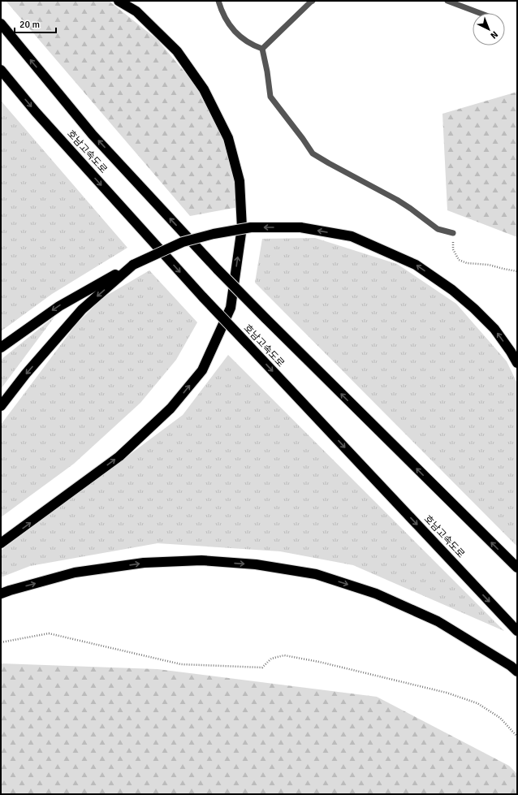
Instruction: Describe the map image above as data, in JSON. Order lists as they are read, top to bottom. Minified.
{"streets":{"highway":["호남고속도로"]},"scale_bar":"20 m","north":"bottom right"}
